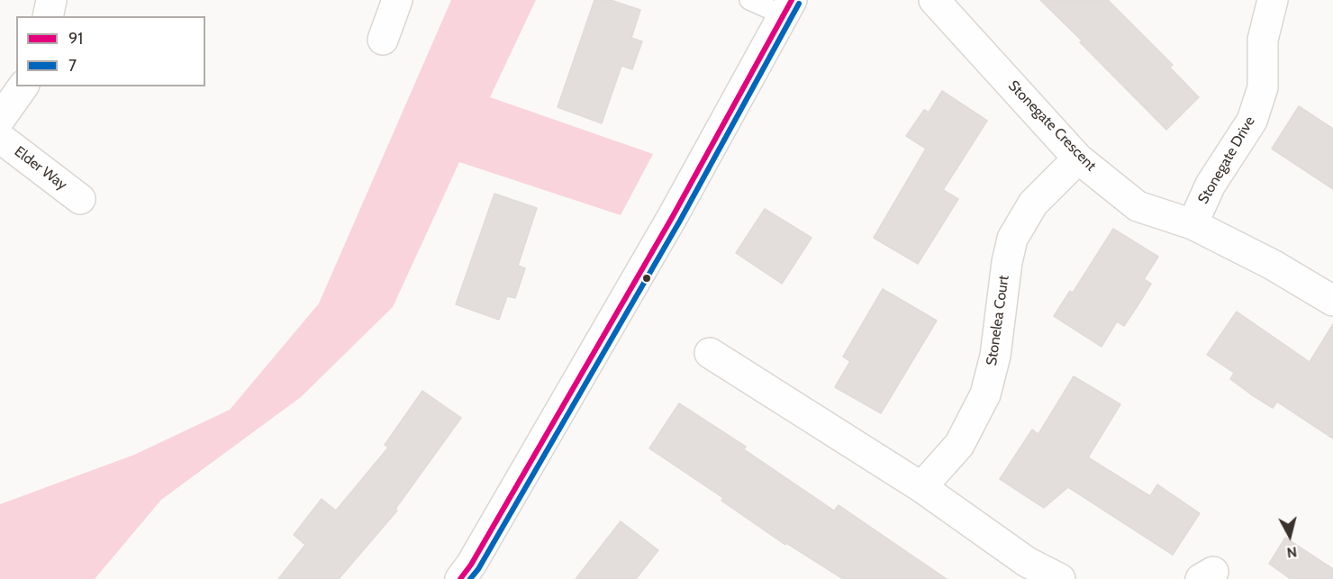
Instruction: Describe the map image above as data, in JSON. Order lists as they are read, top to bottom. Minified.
{"streets":{"street":["Stonegate Crescent","Stonegate Drive","Elder Way","Stonelea Court"]},"crossings":[["Stonegate Crescent","Stonegate Drive"],["Stonegate Crescent","Stonelea Court"]],"lines":["transit line 91","transit line 7"],"legend":["91","7"],"north":"bottom"}
